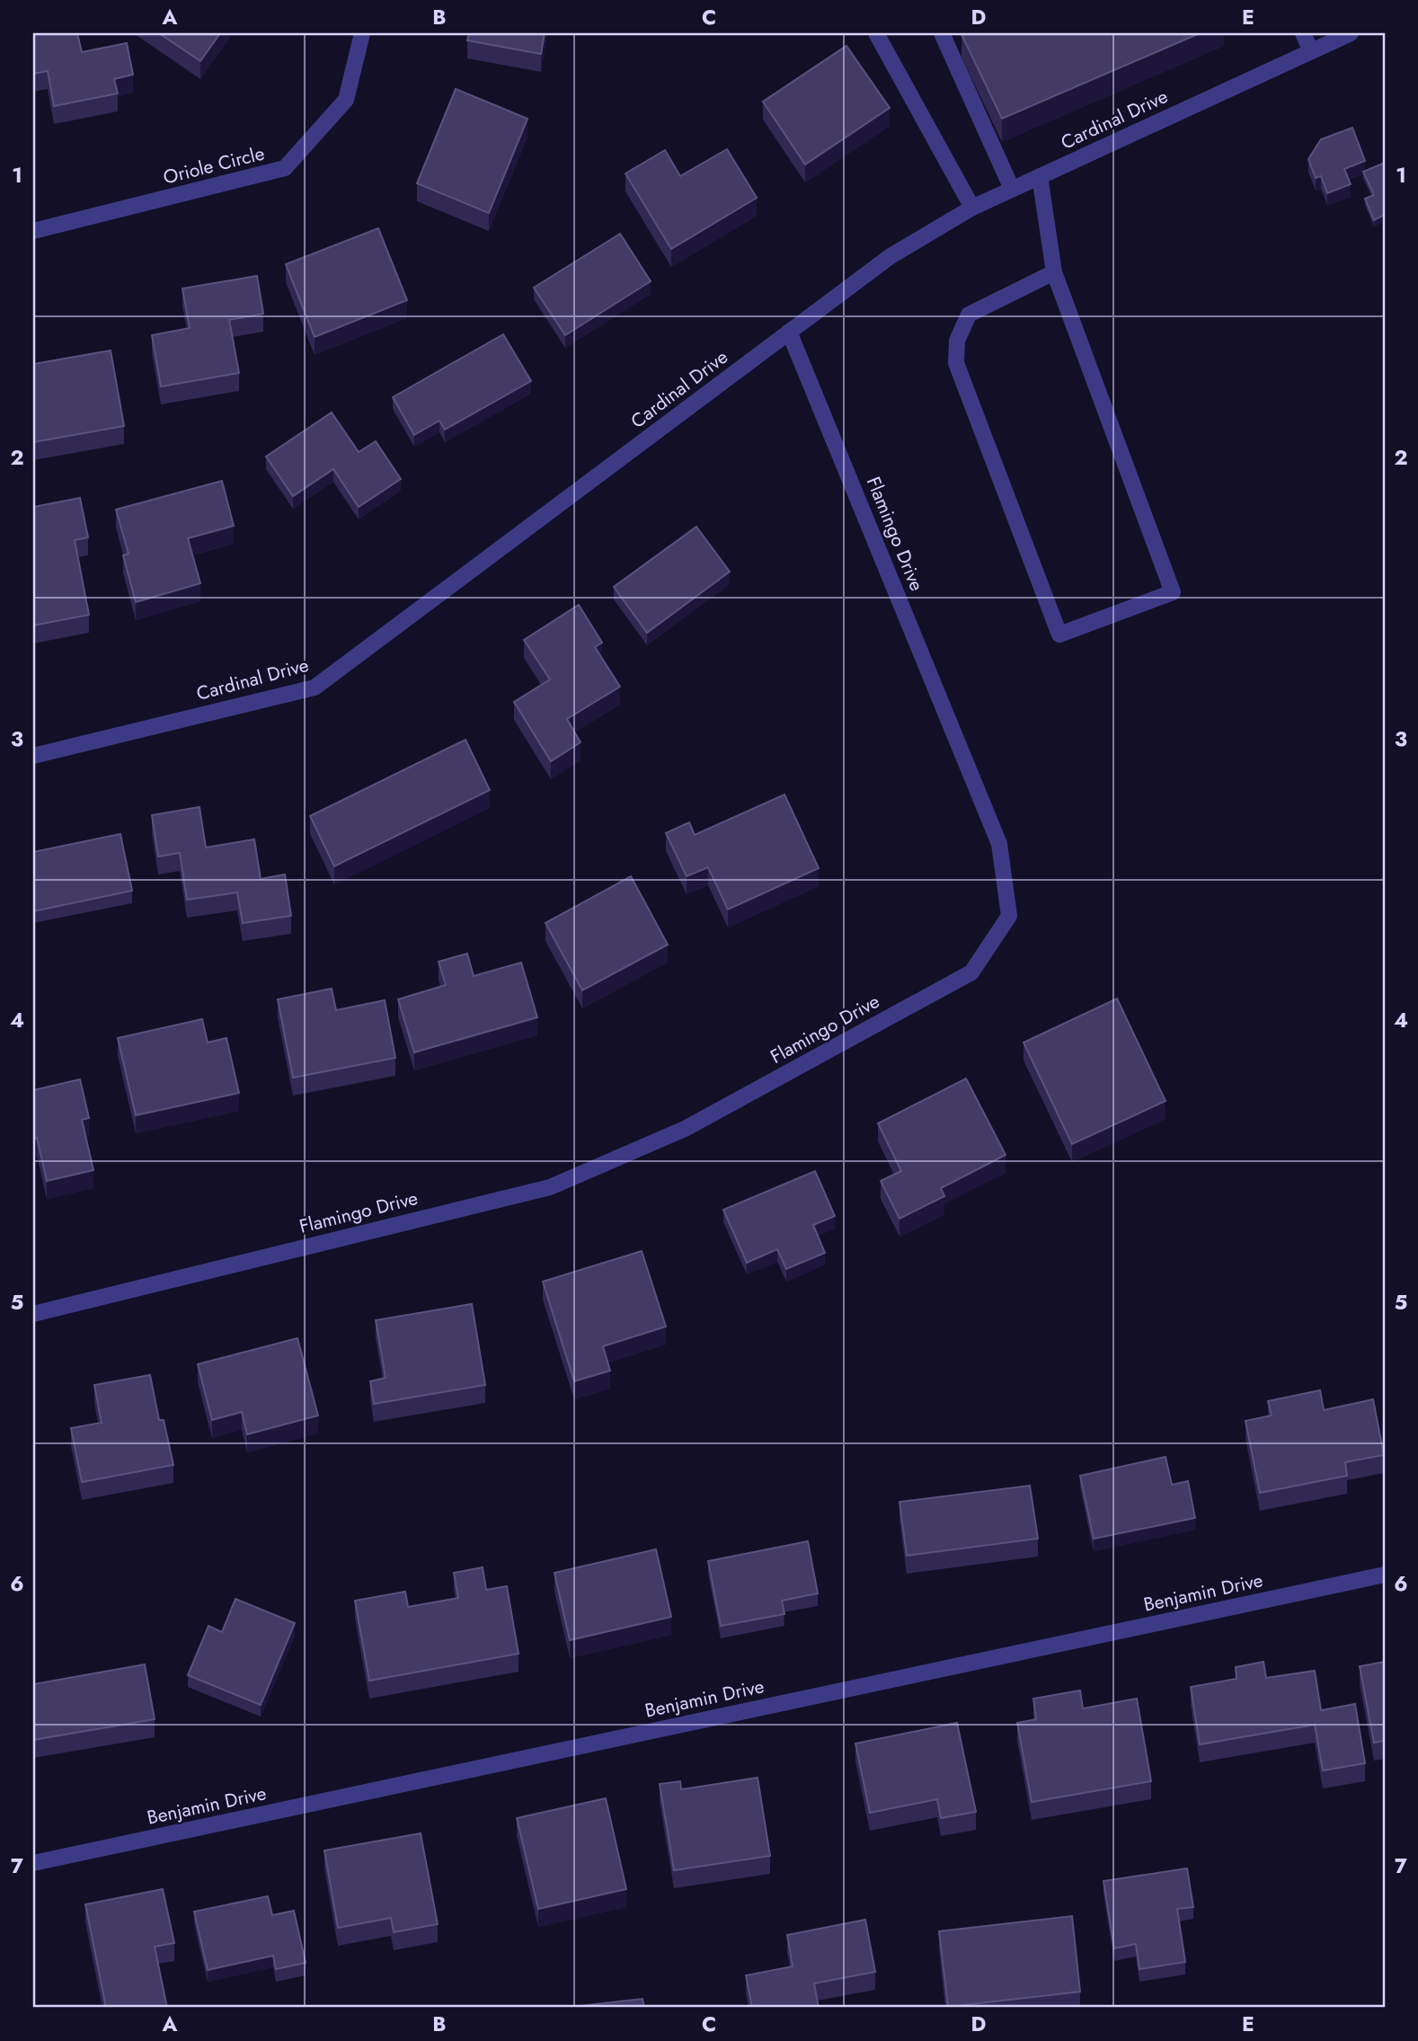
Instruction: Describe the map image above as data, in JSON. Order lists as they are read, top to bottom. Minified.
{"streets":{"street":["Cardinal Drive","Oriole Circle","Flamingo Drive","Benjamin Drive"]},"crossings":[["Cardinal Drive","Flamingo Drive"]],"grid":{"columns":["A","B","C","D","E"],"rows":["1","2","3","4","5","6","7"]}}
